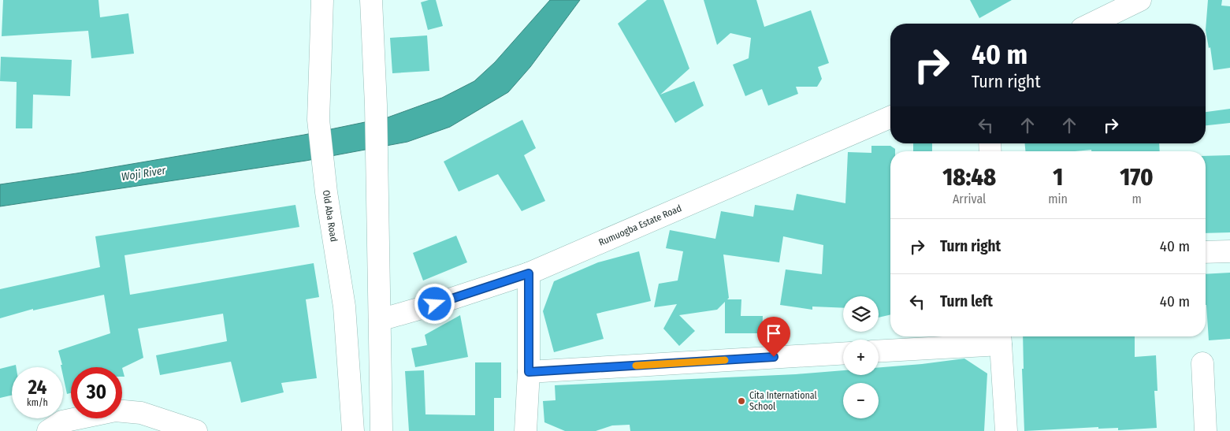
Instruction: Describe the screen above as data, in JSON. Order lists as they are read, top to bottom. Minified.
{"streets":{"street":["Old Aba Road","Rumuogba Estate Road"]},"water":["Woji River"],"places":["Cita International School"],"page":{"turn":["40 m","Turn right"],"eta":["18:48","Arrival","1","min","170","m"],"list":[{"name":"Turn right","value":"40 m"},{"name":"Turn left","value":"40 m"}],"map_buttons":["+","−"],"speed":"24 km/h","limit":"30"}}
